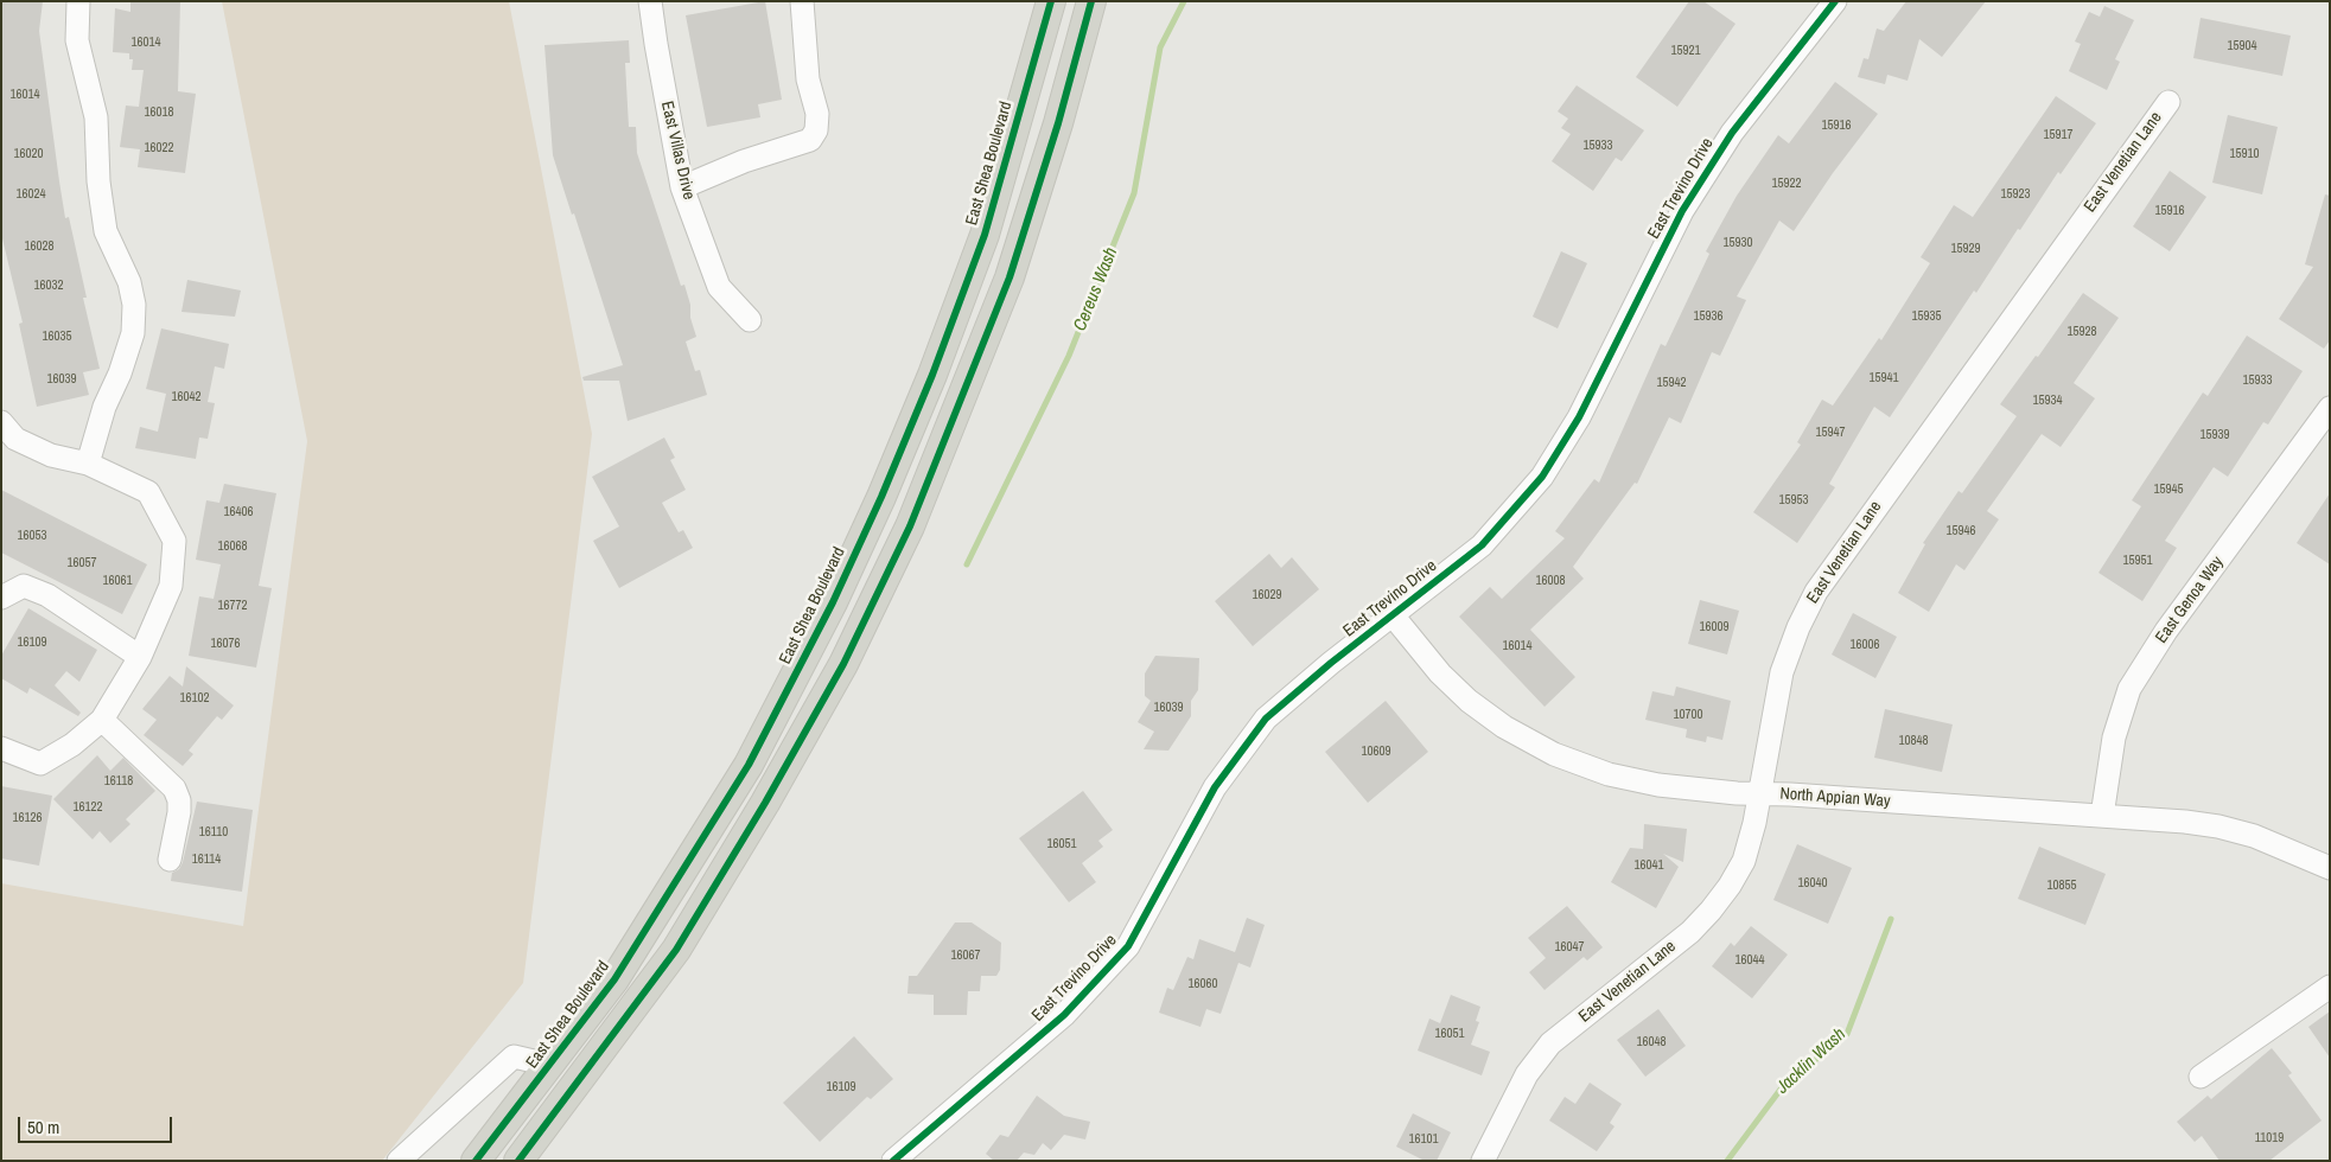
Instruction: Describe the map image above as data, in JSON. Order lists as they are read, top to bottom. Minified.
{"streets":{"main road":["East Shea Boulevard"],"street":["East Villas Drive","East Venetian Lane","East Trevino Drive","East Genoa Way","North Appian Way"]},"crossings":[["East Venetian Lane","North Appian Way"],["East Trevino Drive","North Appian Way"],["East Genoa Way","North Appian Way"]],"water":["Cereus Wash","Jacklin Wash"],"house_numbers":["16014","15904","15921","16014","16018","15916","15917","15933","16022","16020","15910","15922","16024","15923","15916","15930","16028","15929","16032","15936","15935","15928","16035","15941","16039","15933","15942","16042","15934","15947","15939","15945","15953","16406","15946","16053","16068","15951","16057","16061","16008","16029","16772","16009","16109","16076","16006","16014","16102","16039","10700","10848","10609","16118","16122","16126","16110","16051","16114","16041","16040","10855","16047","16067","16044","16060","16051","16048","16109","11019","16101"],"scale_bar":"50 m"}
